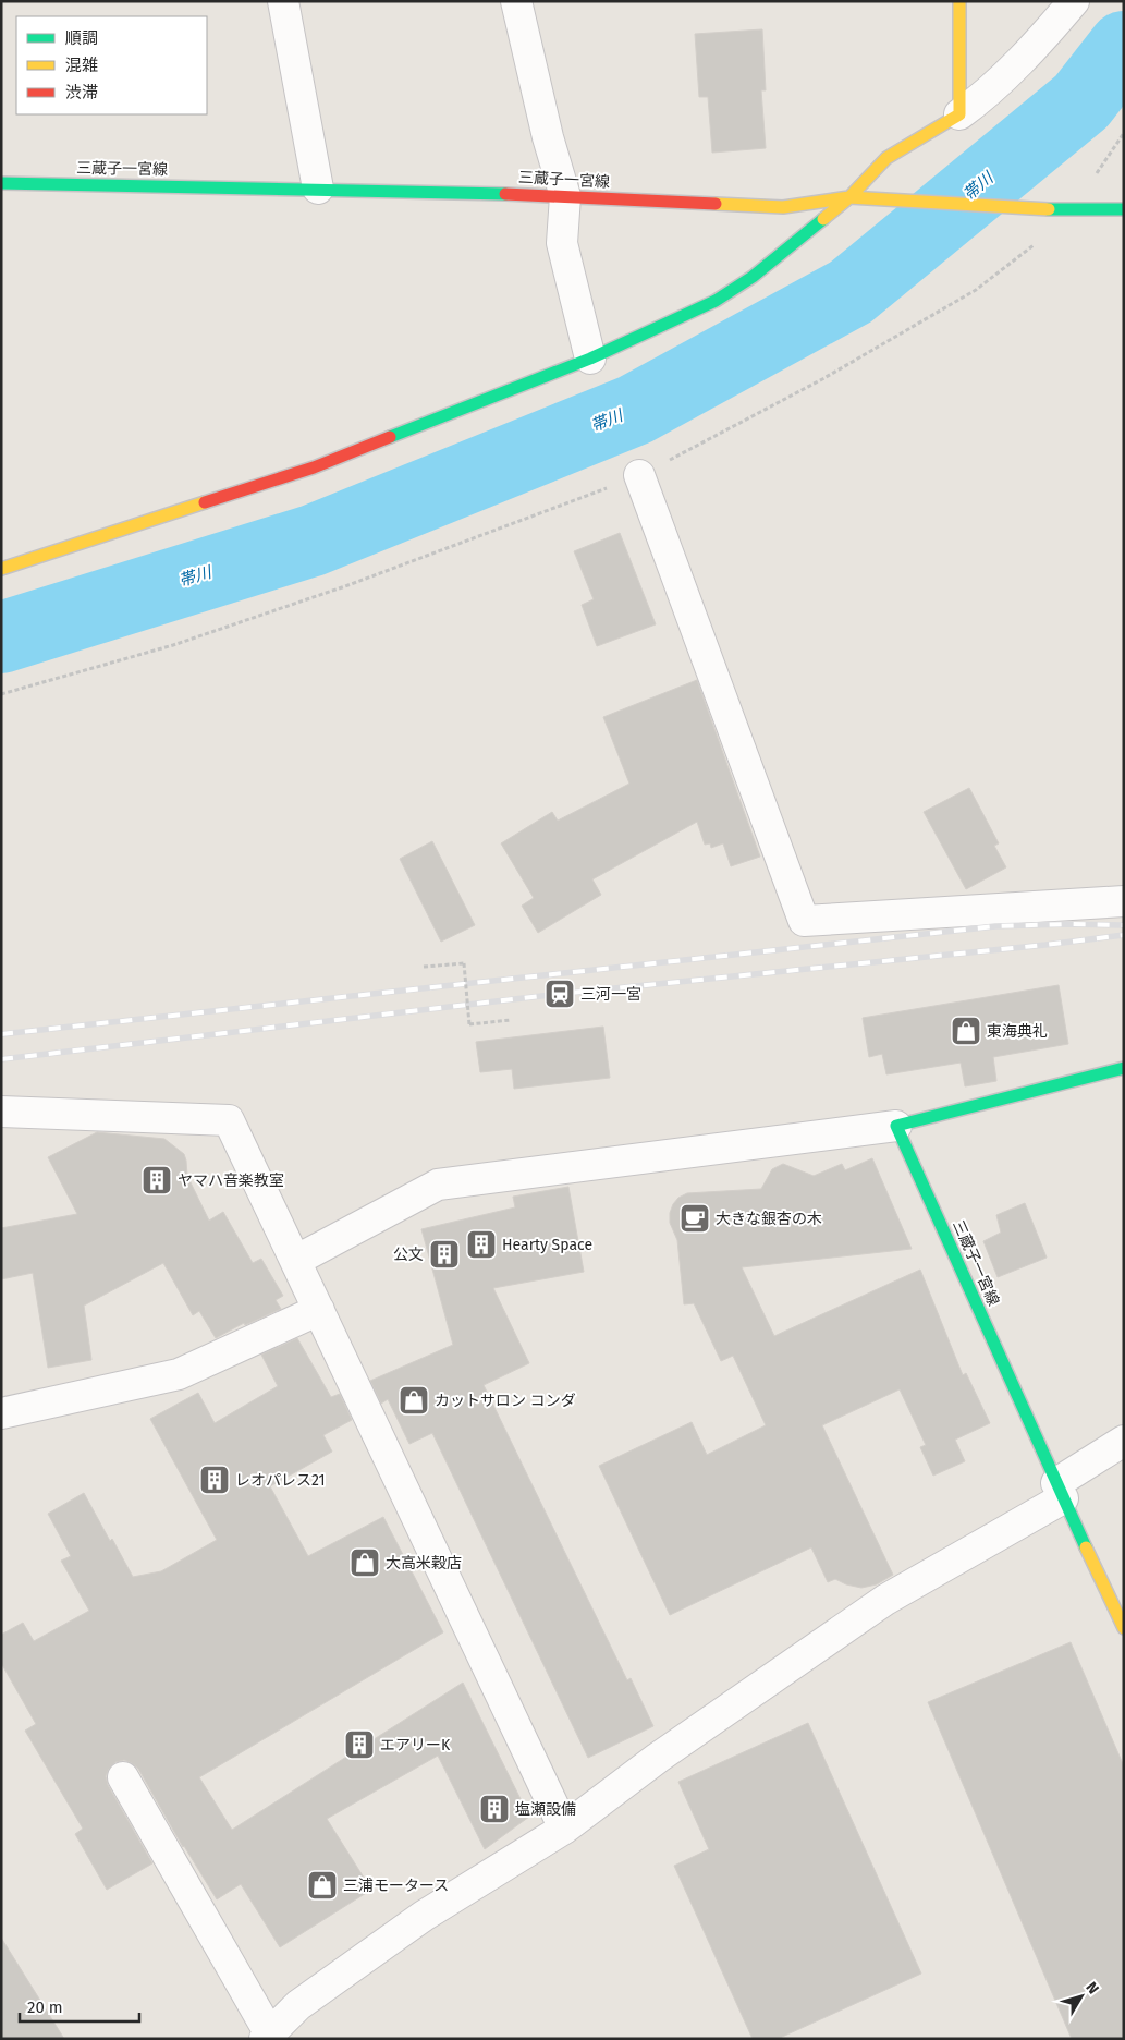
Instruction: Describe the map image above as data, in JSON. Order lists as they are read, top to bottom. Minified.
{"streets":{"main road":["三蔵子一宮線"]},"water":["帯川"],"places":{"station":["三河一宮"],"shop":["東海典礼","カットサロン コンダ","大高米穀店","三浦モータース"],"building":["ヤマハ音楽教室","Hearty Space","公文","レオパレス21","エアリーK","塩瀬設備"],"cafe":["大きな銀杏の木"]},"legend":["順調","混雑","渋滞"],"scale_bar":"20 m","north":"top right"}
